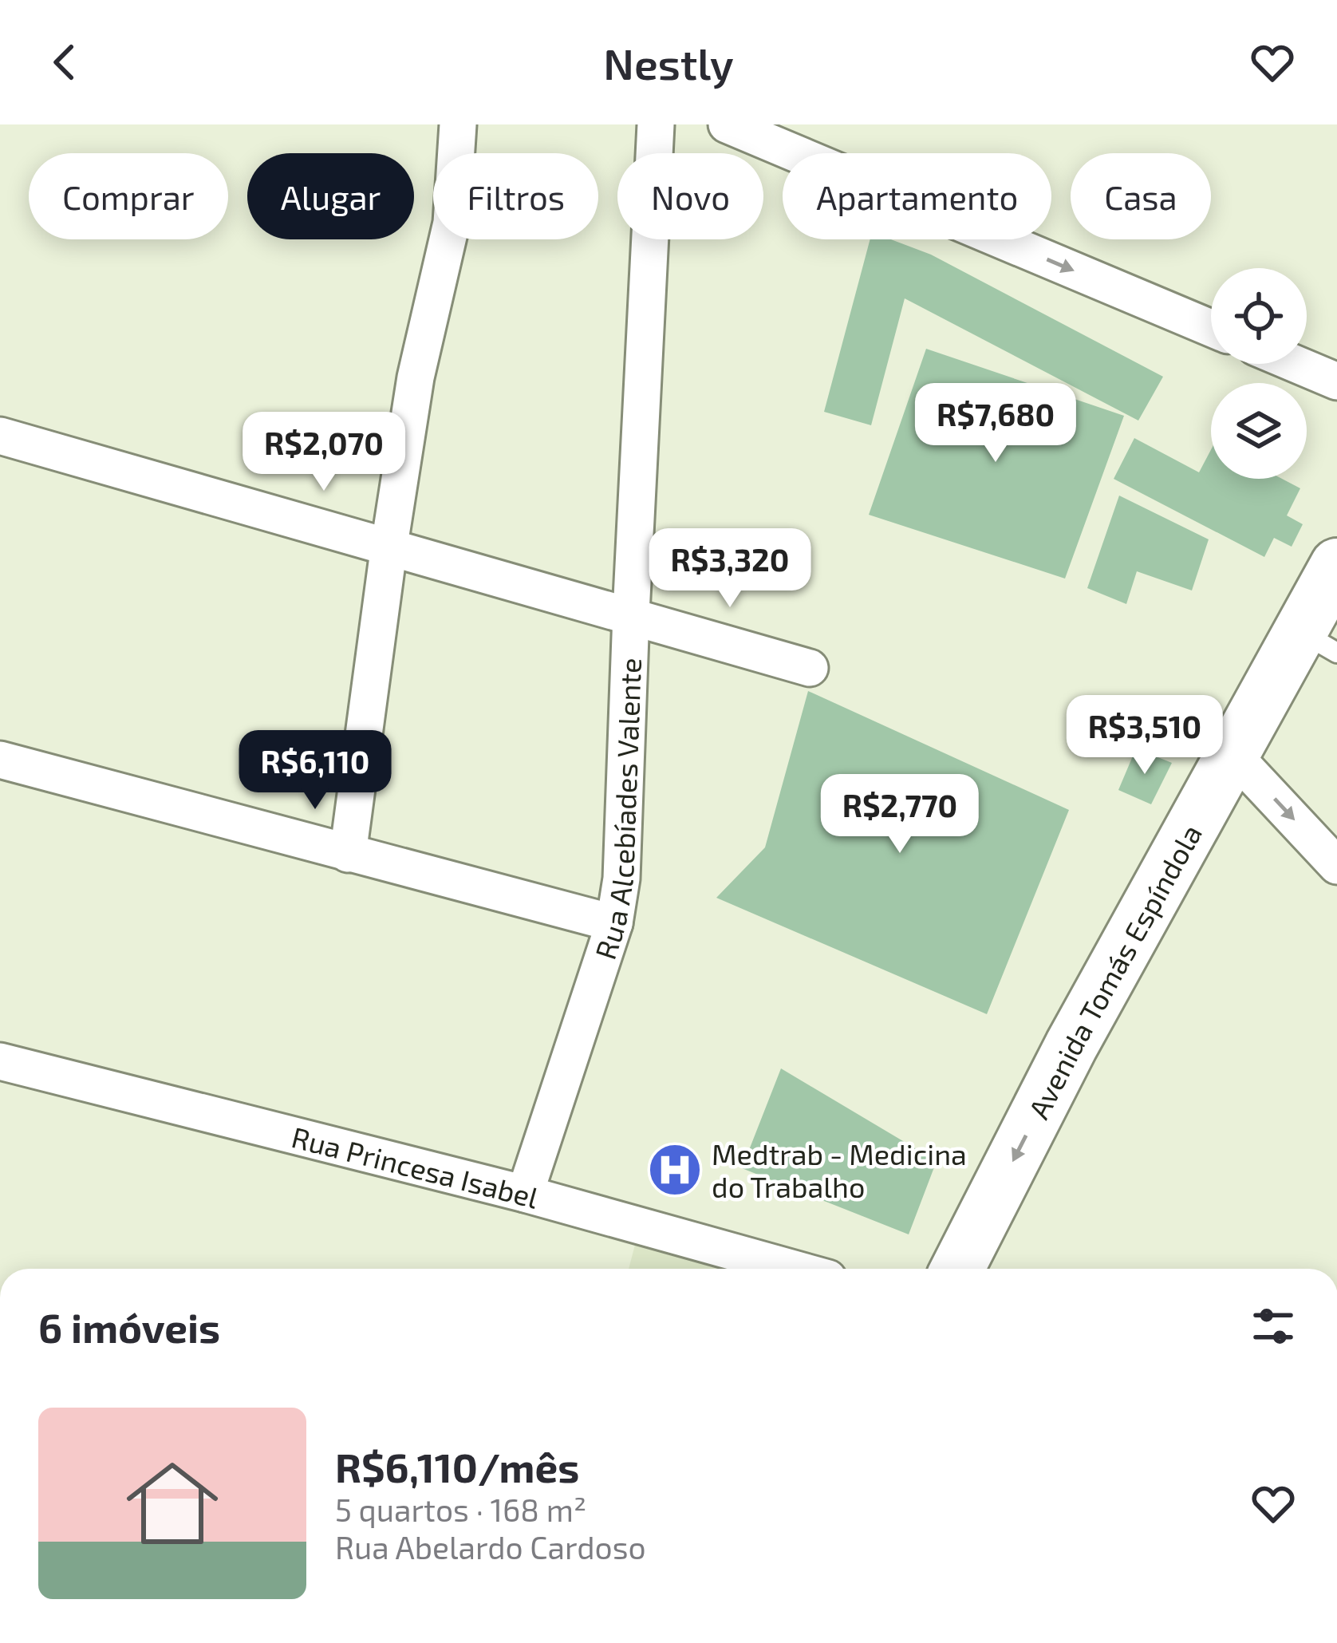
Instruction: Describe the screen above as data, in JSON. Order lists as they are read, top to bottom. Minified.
{"streets":{"highway":["Avenida Tomás Espíndola"],"street":["Rua Alcebíades Valente","Rua Princesa Isabel"]},"crossings":[["Rua Alcebíades Valente","Rua Princesa Isabel"]],"one_way":["Avenida Tomás Espíndola"],"places":{"hospital":["Medtrab - Medicina do Trabalho"]},"page":{"header":"Nestly","chip":["Comprar","Alugar","Filtros","Novo","Apartamento","Casa"],"price":["R$7,680","R$2,070","R$3,320","R$3,510","R$6,110","R$2,770"],"heading":"6 imóveis","list":[{"name":"R$6,110/mês","note":"5 quartos · 168 m² · Rua Abelardo Cardoso"}]}}
